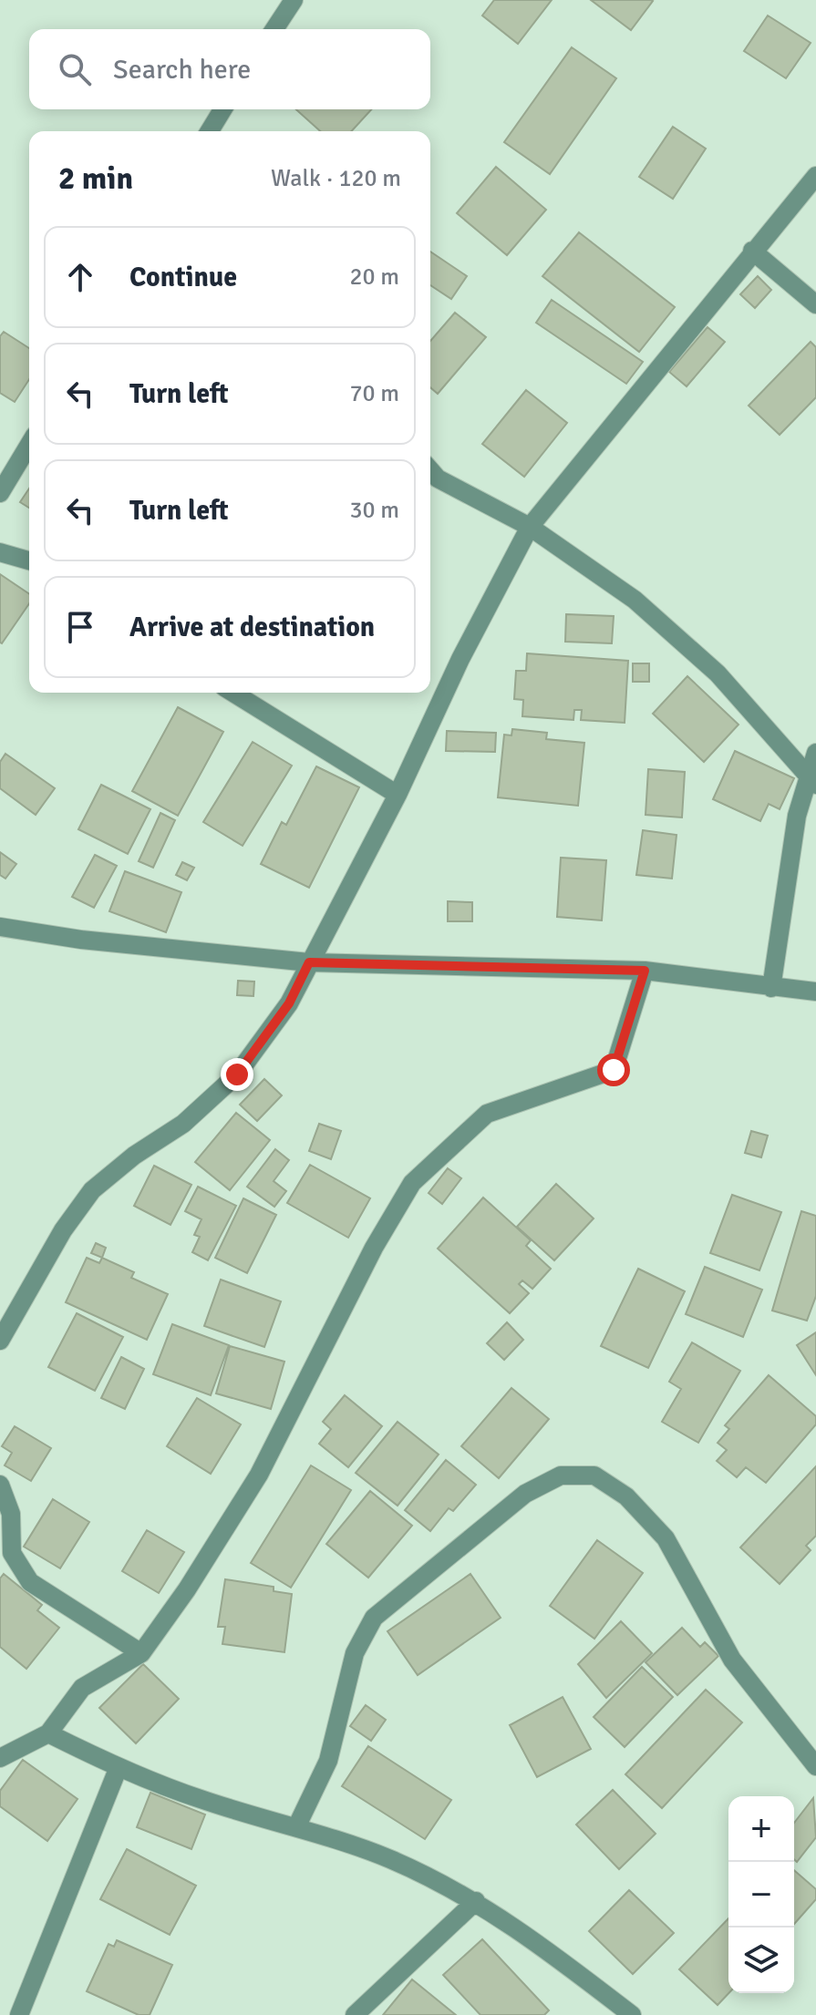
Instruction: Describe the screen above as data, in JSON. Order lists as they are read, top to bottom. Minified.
{"page":{"search":"Search here","heading":["2 min","Walk · 120 m"],"list":[["Continue","20 m"],["Turn left","70 m"],["Turn left","30 m"],"Arrive at destination"],"map_buttons":["+","−"]}}
